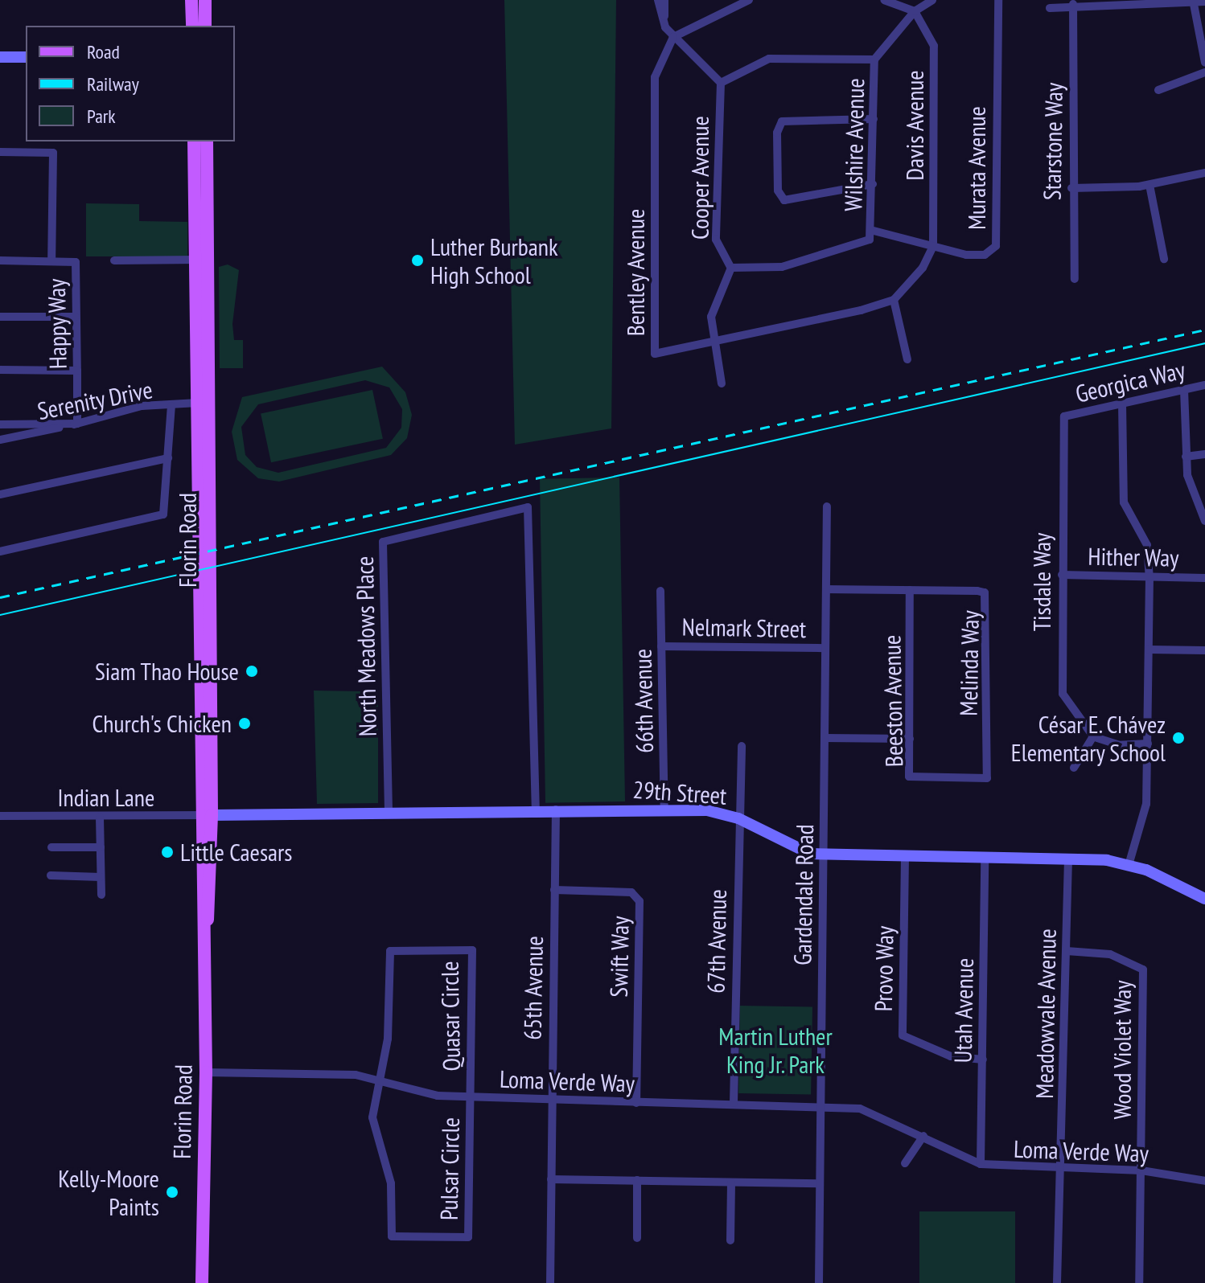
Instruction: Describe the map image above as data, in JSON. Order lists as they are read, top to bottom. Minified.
{"streets":{"main road":["Florin Road"],"street":["Davis Avenue","Starstone Way","Wilshire Avenue","Murata Avenue","Cooper Avenue","Bentley Avenue","Happy Way","Georgica Way","Serenity Drive","Hither Way","Tisdale Way","Nelmark Street","North Meadows Place","Melinda Way","66th Avenue","Beeston Avenue","29th Street","Indian Lane","Gardendale Road","67th Avenue","Swift Way","Provo Way","65th Avenue","Utah Avenue","Meadowvale Avenue","Quasar Circle","Wood Violet Way","Loma Verde Way","Pulsar Circle"]},"crossings":[["Davis Avenue","Murata Avenue"],["Wilshire Avenue","Murata Avenue"],["Happy Way","Serenity Drive"],["Georgica Way","Tisdale Way"],["Serenity Drive","Florin Road"],["Florin Road","29th Street"],["Florin Road","Indian Lane"],["Florin Road","Loma Verde Way"],["Hither Way","Tisdale Way"],["Nelmark Street","66th Avenue"],["Nelmark Street","Gardendale Road"],["North Meadows Place","29th Street"],["Melinda Way","Beeston Avenue"],["Melinda Way","Gardendale Road"],["66th Avenue","29th Street"],["29th Street","Indian Lane"],["29th Street","Gardendale Road"],["29th Street","67th Avenue"],["29th Street","Provo Way"],["29th Street","65th Avenue"],["29th Street","Utah Avenue"],["29th Street","Meadowvale Avenue"],["Gardendale Road","Loma Verde Way"],["67th Avenue","Loma Verde Way"],["Swift Way","65th Avenue"],["Swift Way","Loma Verde Way"],["Provo Way","Utah Avenue"],["65th Avenue","Loma Verde Way"],["Utah Avenue","Loma Verde Way"],["Meadowvale Avenue","Wood Violet Way"],["Meadowvale Avenue","Loma Verde Way"],["Quasar Circle","Loma Verde Way"],["Quasar Circle","Pulsar Circle"],["Wood Violet Way","Loma Verde Way"],["Loma Verde Way","Pulsar Circle"]],"parks":["Martin Luther King Jr. Park"],"places":["Luther Burbank High School","Siam Thao House","Church's Chicken","César E. Chávez Elementary School","Little Caesars","Kelly-Moore Paints"],"legend":["Road","Railway","Park"]}
